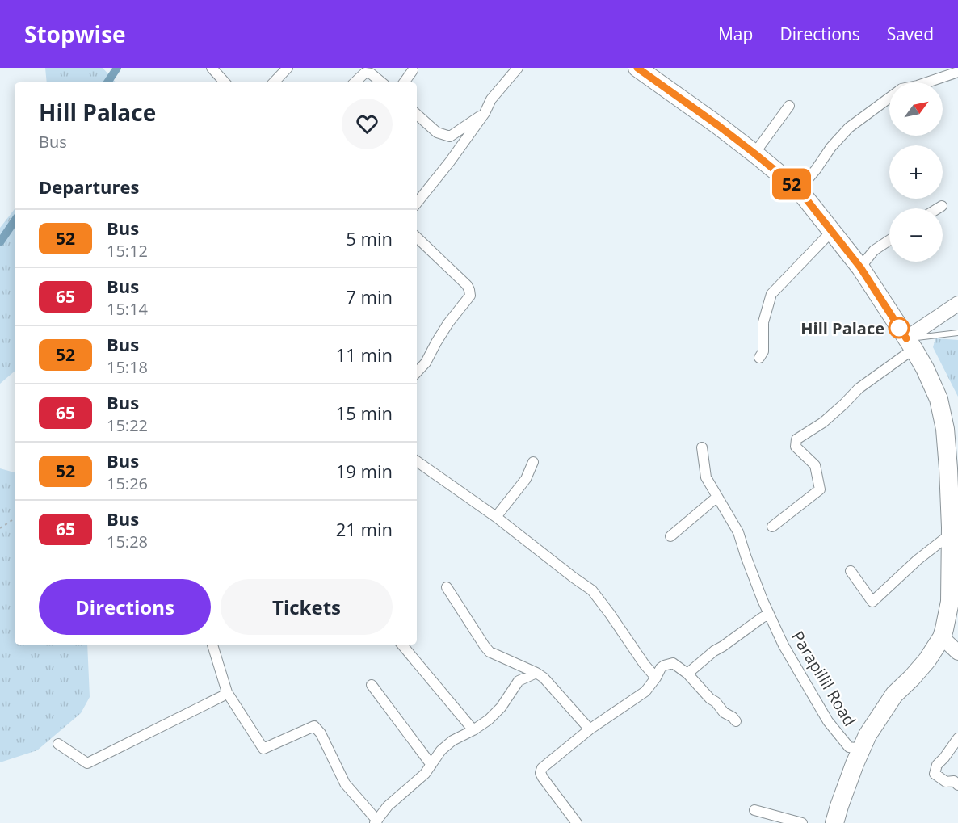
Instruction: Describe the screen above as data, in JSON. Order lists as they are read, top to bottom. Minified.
{"streets":{"street":["Parapillil Road"]},"places":["Hill Palace"],"lines":["bus line 52"],"north":"top right","page":{"header":"Stopwise","nav":["Map","Directions","Saved"],"on_map":"52","map_buttons":["+","−"],"heading":[["Hill Palace","Bus"],"Departures"],"list":[{"mark":"52","name":"Bus","note":"15:12","value":"5 min"},{"mark":"65","name":"Bus","note":"15:14","value":"7 min"},{"mark":"52","name":"Bus","note":"15:18","value":"11 min"},{"mark":"65","name":"Bus","note":"15:22","value":"15 min"},{"mark":"52","name":"Bus","note":"15:26","value":"19 min"},{"mark":"65","name":"Bus","note":"15:28","value":"21 min"}],"buttons":["Directions","Tickets"]}}
